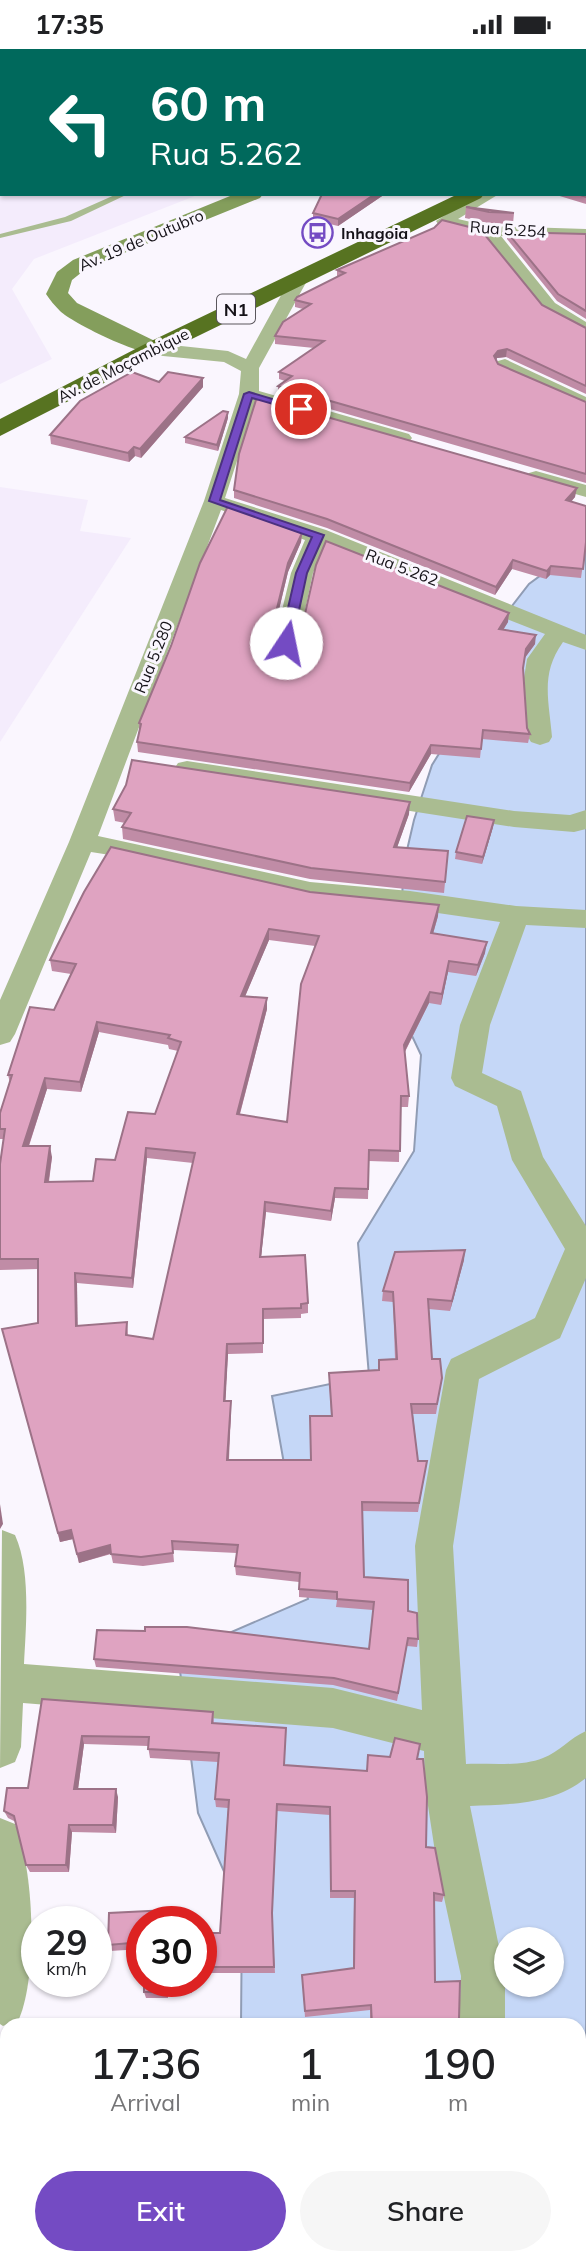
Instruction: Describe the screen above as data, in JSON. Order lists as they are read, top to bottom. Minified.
{"streets":{"highway":["N1","Av. de Moçambique"],"street":["Rua 5.254","Av. 19 de Outubro","Rua 5.262","Rua 5.280"]},"crossings":[["Av. 19 de Outubro","Av. de Moçambique"],["Av. de Moçambique","Rua 5.280"],["Rua 5.262","Rua 5.280"]],"places":{"bus stop":["Inhagoia"]},"page":{"status":"17:35","turn":["60 m","Rua 5.262"],"speed":"29 km/h","limit":"30","eta":["17:36","Arrival","1","min","190","m"],"buttons":["Exit","Share"]}}
